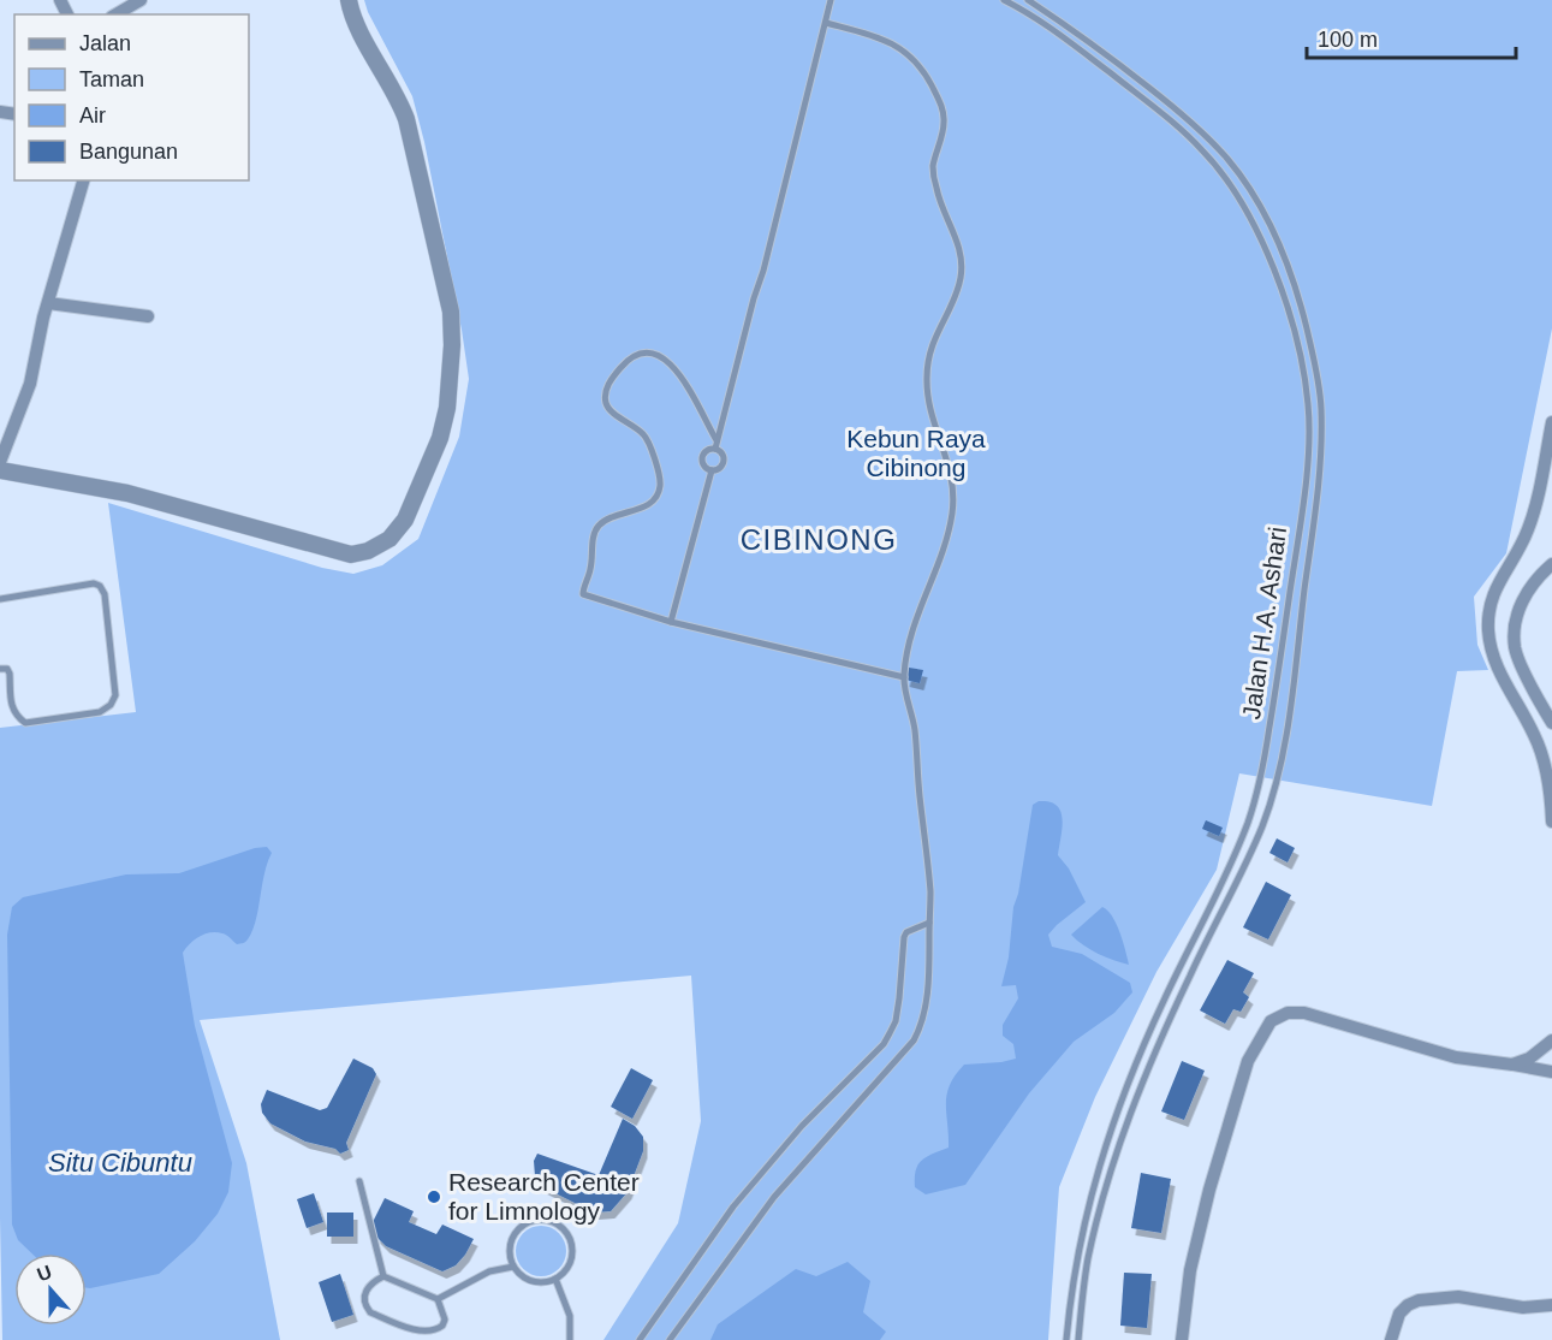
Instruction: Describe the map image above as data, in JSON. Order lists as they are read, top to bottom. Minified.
{"streets":{"lane":["Jalan H.A. Ashari"]},"districts":["CIBINONG"],"water":["Situ Cibuntu"],"parks":["Kebun Raya Cibinong"],"places":["Research Center for Limnology"],"legend":["Jalan","Taman","Air","Bangunan"],"scale_bar":"100 m","north":"top"}
